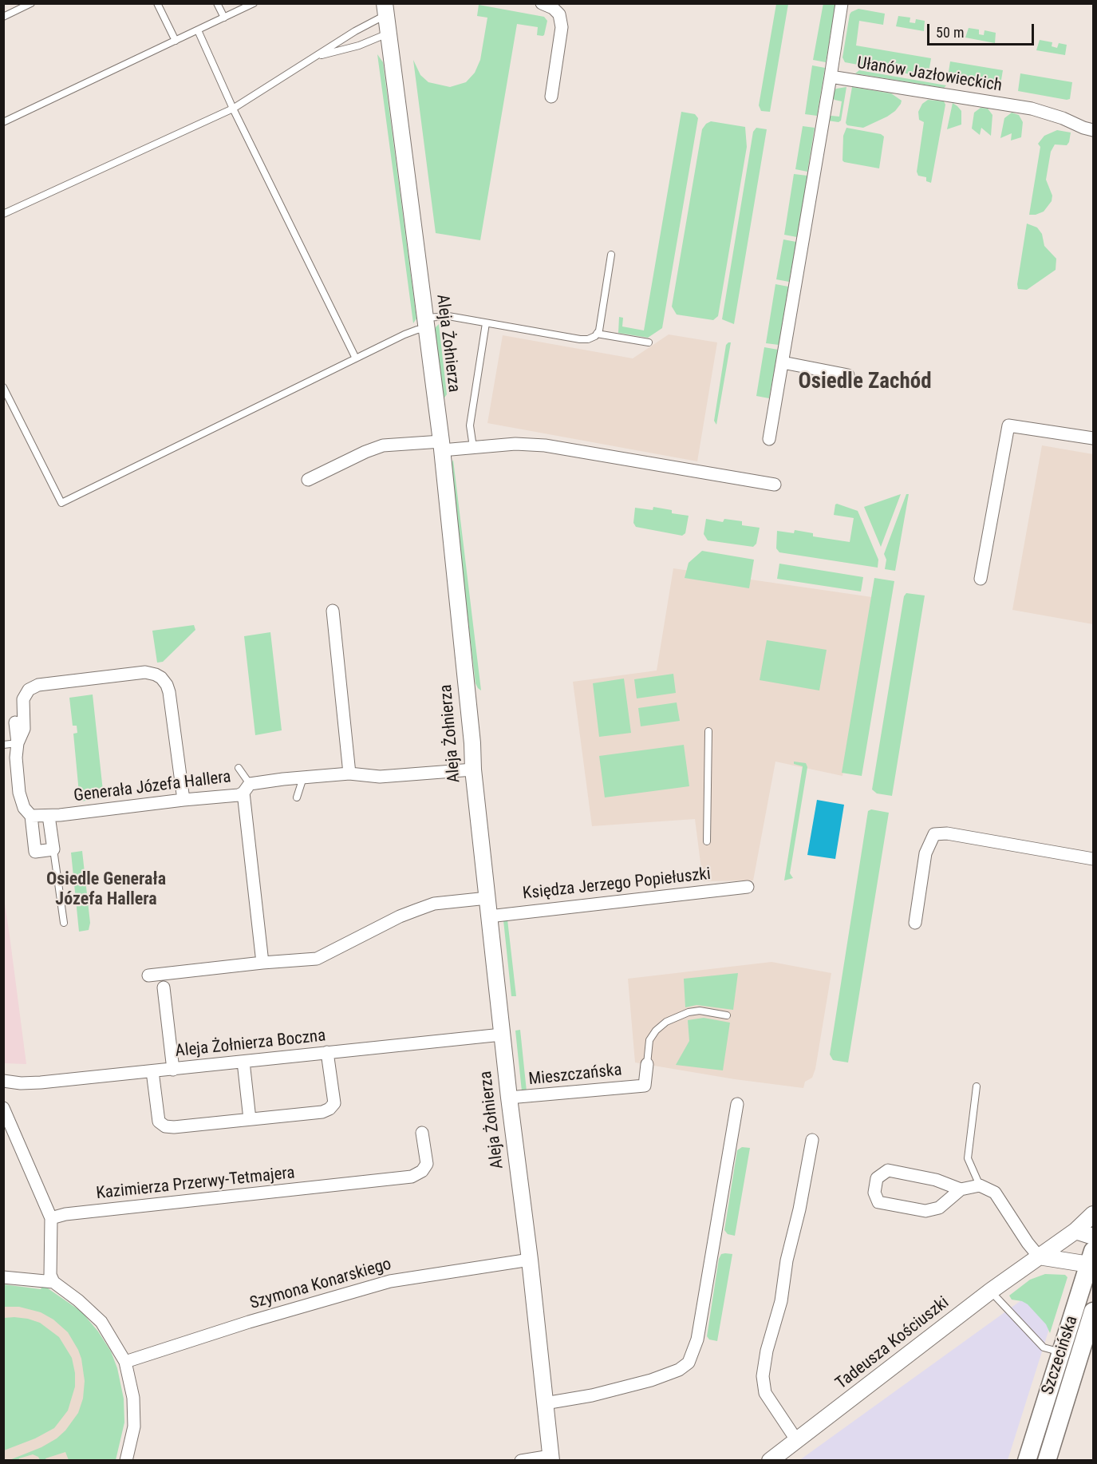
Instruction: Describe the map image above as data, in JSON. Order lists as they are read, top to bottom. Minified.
{"streets":{"main road":["Szczecińska"],"street":["Ułanów Jazłowieckich","Aleja Żołnierza","Generała Józefa Hallera","Księdza Jerzego Popiełuszki","Aleja Żołnierza Boczna","Mieszczańska","Kazimierza Przerwy-Tetmajera","Szymona Konarskiego","Tadeusza Kościuszki"]},"crossings":[["Aleja Żołnierza","Generała Józefa Hallera"],["Aleja Żołnierza","Księdza Jerzego Popiełuszki"],["Aleja Żołnierza","Aleja Żołnierza Boczna"],["Aleja Żołnierza","Mieszczańska"],["Aleja Żołnierza","Szymona Konarskiego"]],"districts":["Osiedle Zachód","Osiedle Generała Józefa Hallera"],"scale_bar":"50 m"}
